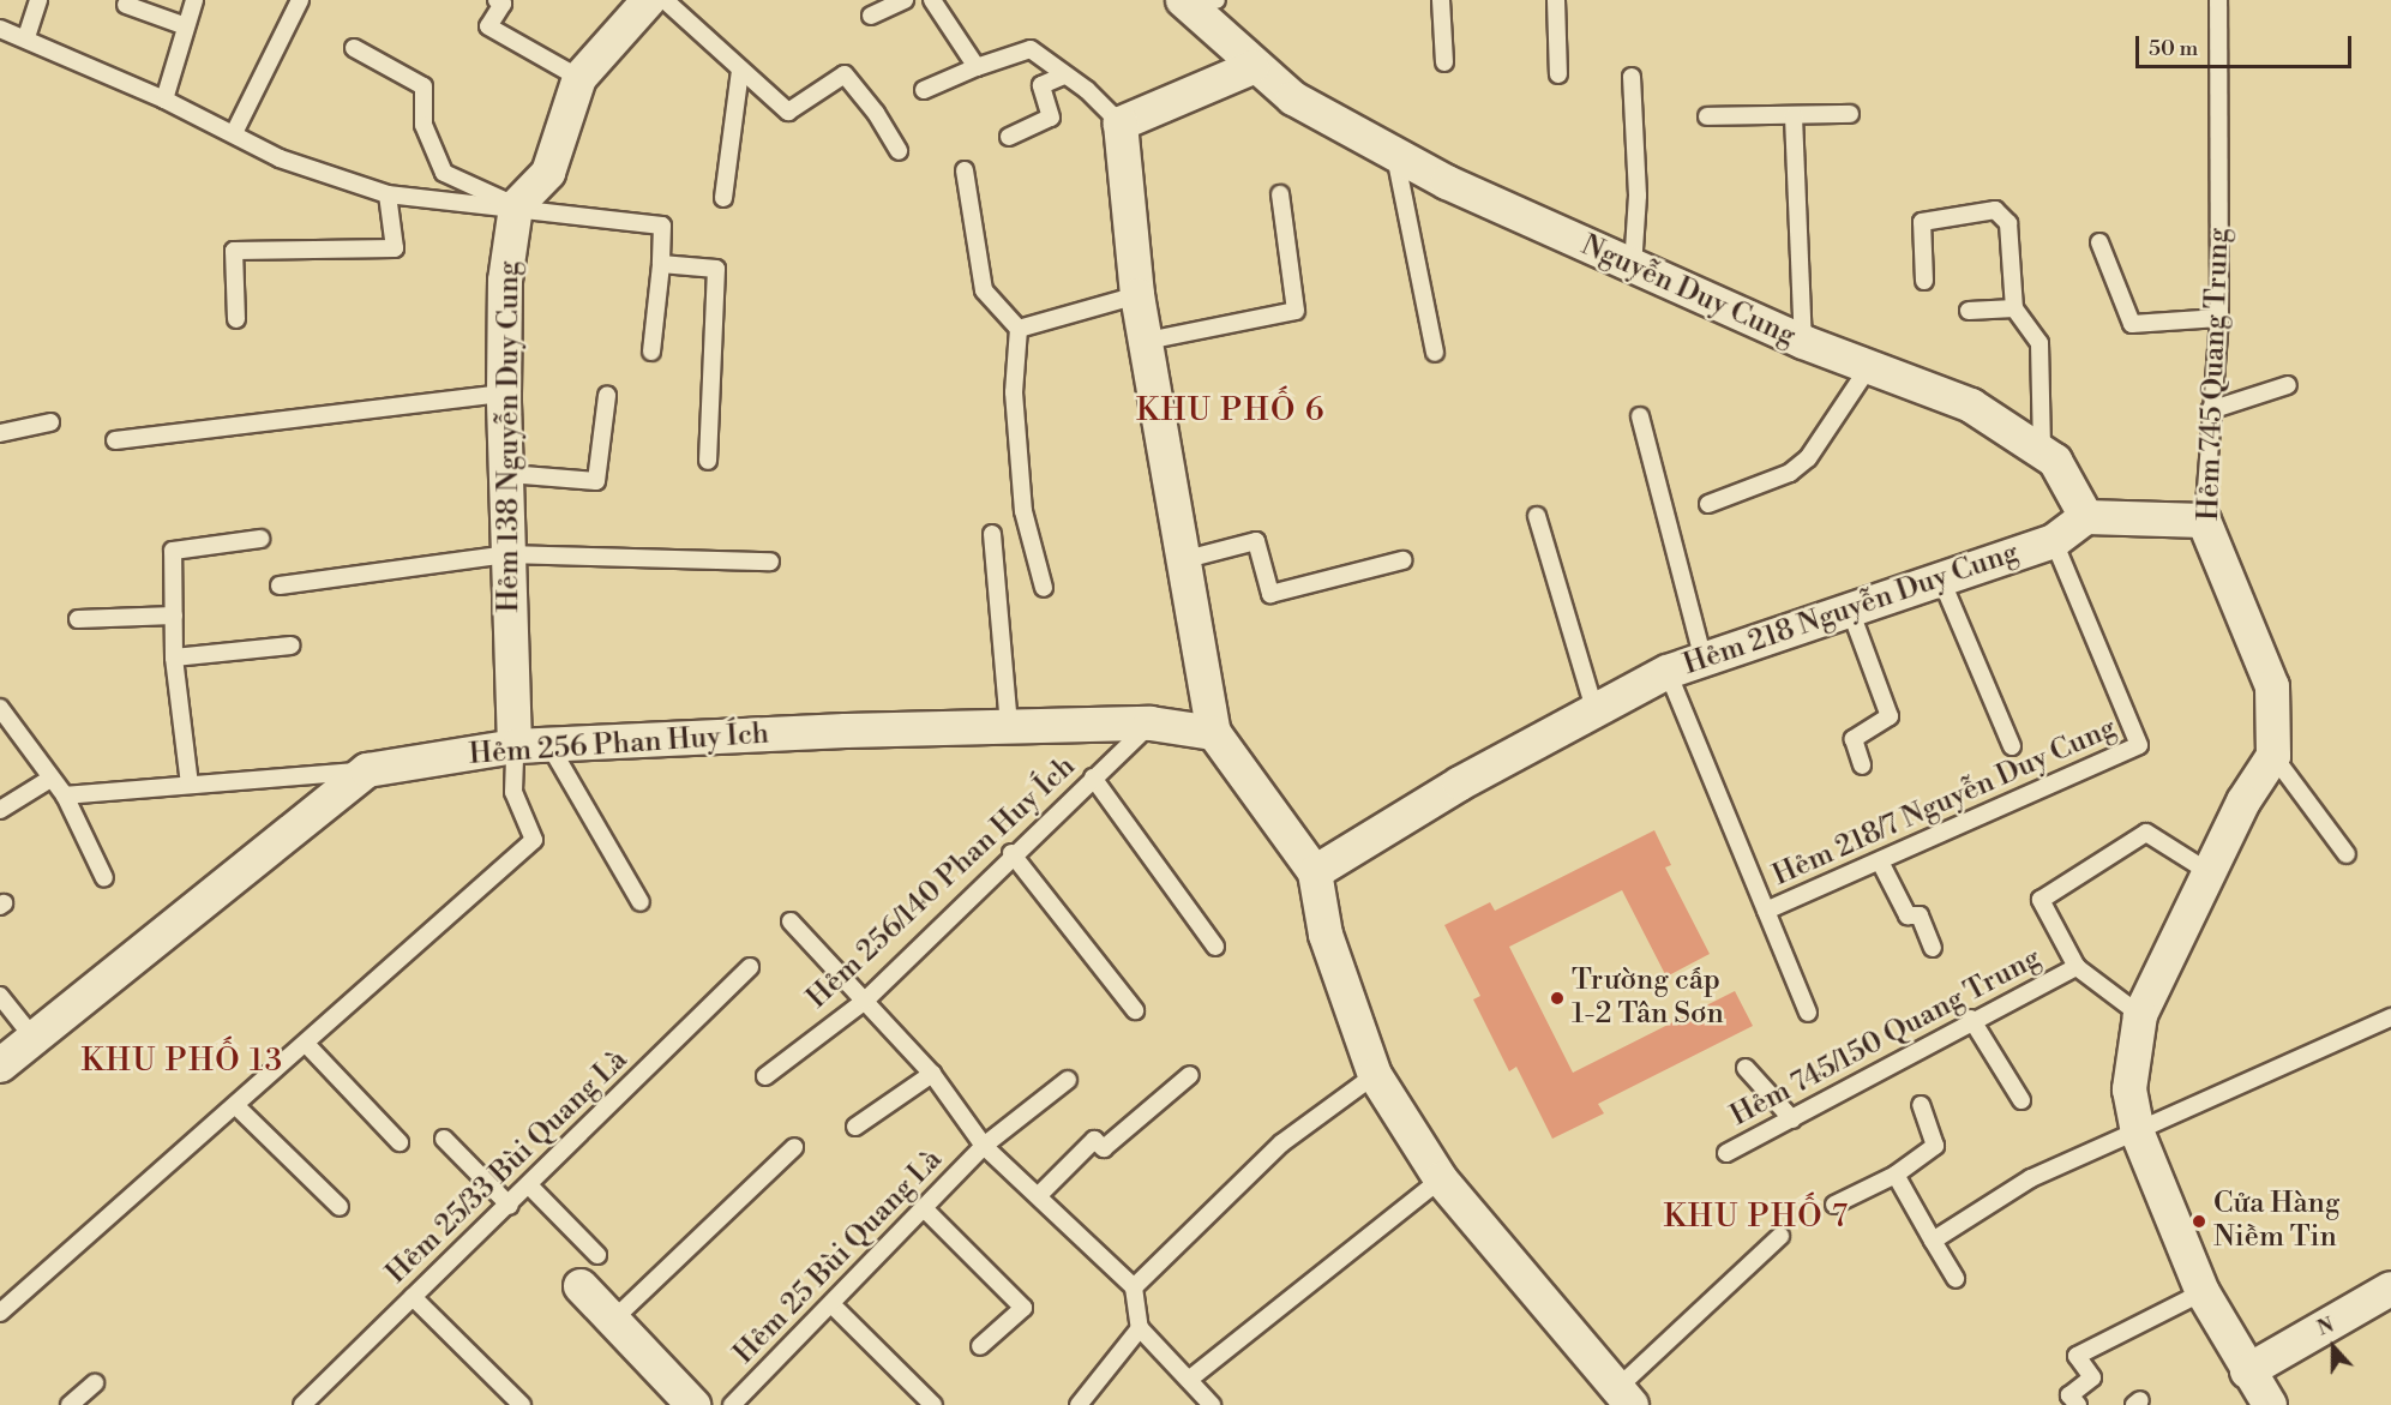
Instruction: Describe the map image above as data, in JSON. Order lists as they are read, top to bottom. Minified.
{"streets":{"street":["Nguyễn Duy Cung","Hẻm 745 Quang Trung","Hẻm 138 Nguyễn Duy Cung","Hẻm 218 Nguyễn Duy Cung","Hẻm 256 Phan Huy Ích"],"lane":["Hẻm 218/7 Nguyễn Duy Cung","Hẻm 256/140 Phan Huy Ích","Hẻm 745/150 Quang Trung","Hẻm 25/33 Bùi Quang Là","Hẻm 25 Bùi Quang Là"]},"crossings":[["Nguyễn Duy Cung","Hẻm 218 Nguyễn Duy Cung"],["Hẻm 138 Nguyễn Duy Cung","Hẻm 256 Phan Huy Ích"],["Hẻm 218 Nguyễn Duy Cung","Hẻm 218/7 Nguyễn Duy Cung"],["Hẻm 256 Phan Huy Ích","Hẻm 256/140 Phan Huy Ích"]],"districts":["KHU PHỐ 6","KHU PHỐ 13","KHU PHỐ 7"],"places":["Trường cấp 1-2 Tân Sơn","Cửa Hàng Niềm Tin"],"scale_bar":"50 m","north":"top"}
